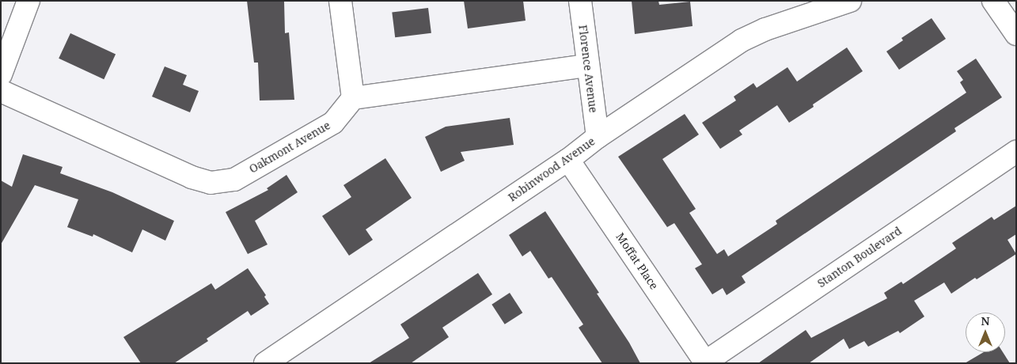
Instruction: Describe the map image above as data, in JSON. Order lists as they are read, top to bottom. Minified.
{"streets":{"street":["Florence Avenue","Oakmont Avenue","Robinwood Avenue","Stanton Boulevard","Moffat Place"]},"crossings":[["Florence Avenue","Robinwood Avenue"],["Robinwood Avenue","Moffat Place"],["Stanton Boulevard","Moffat Place"]],"north":"top"}
